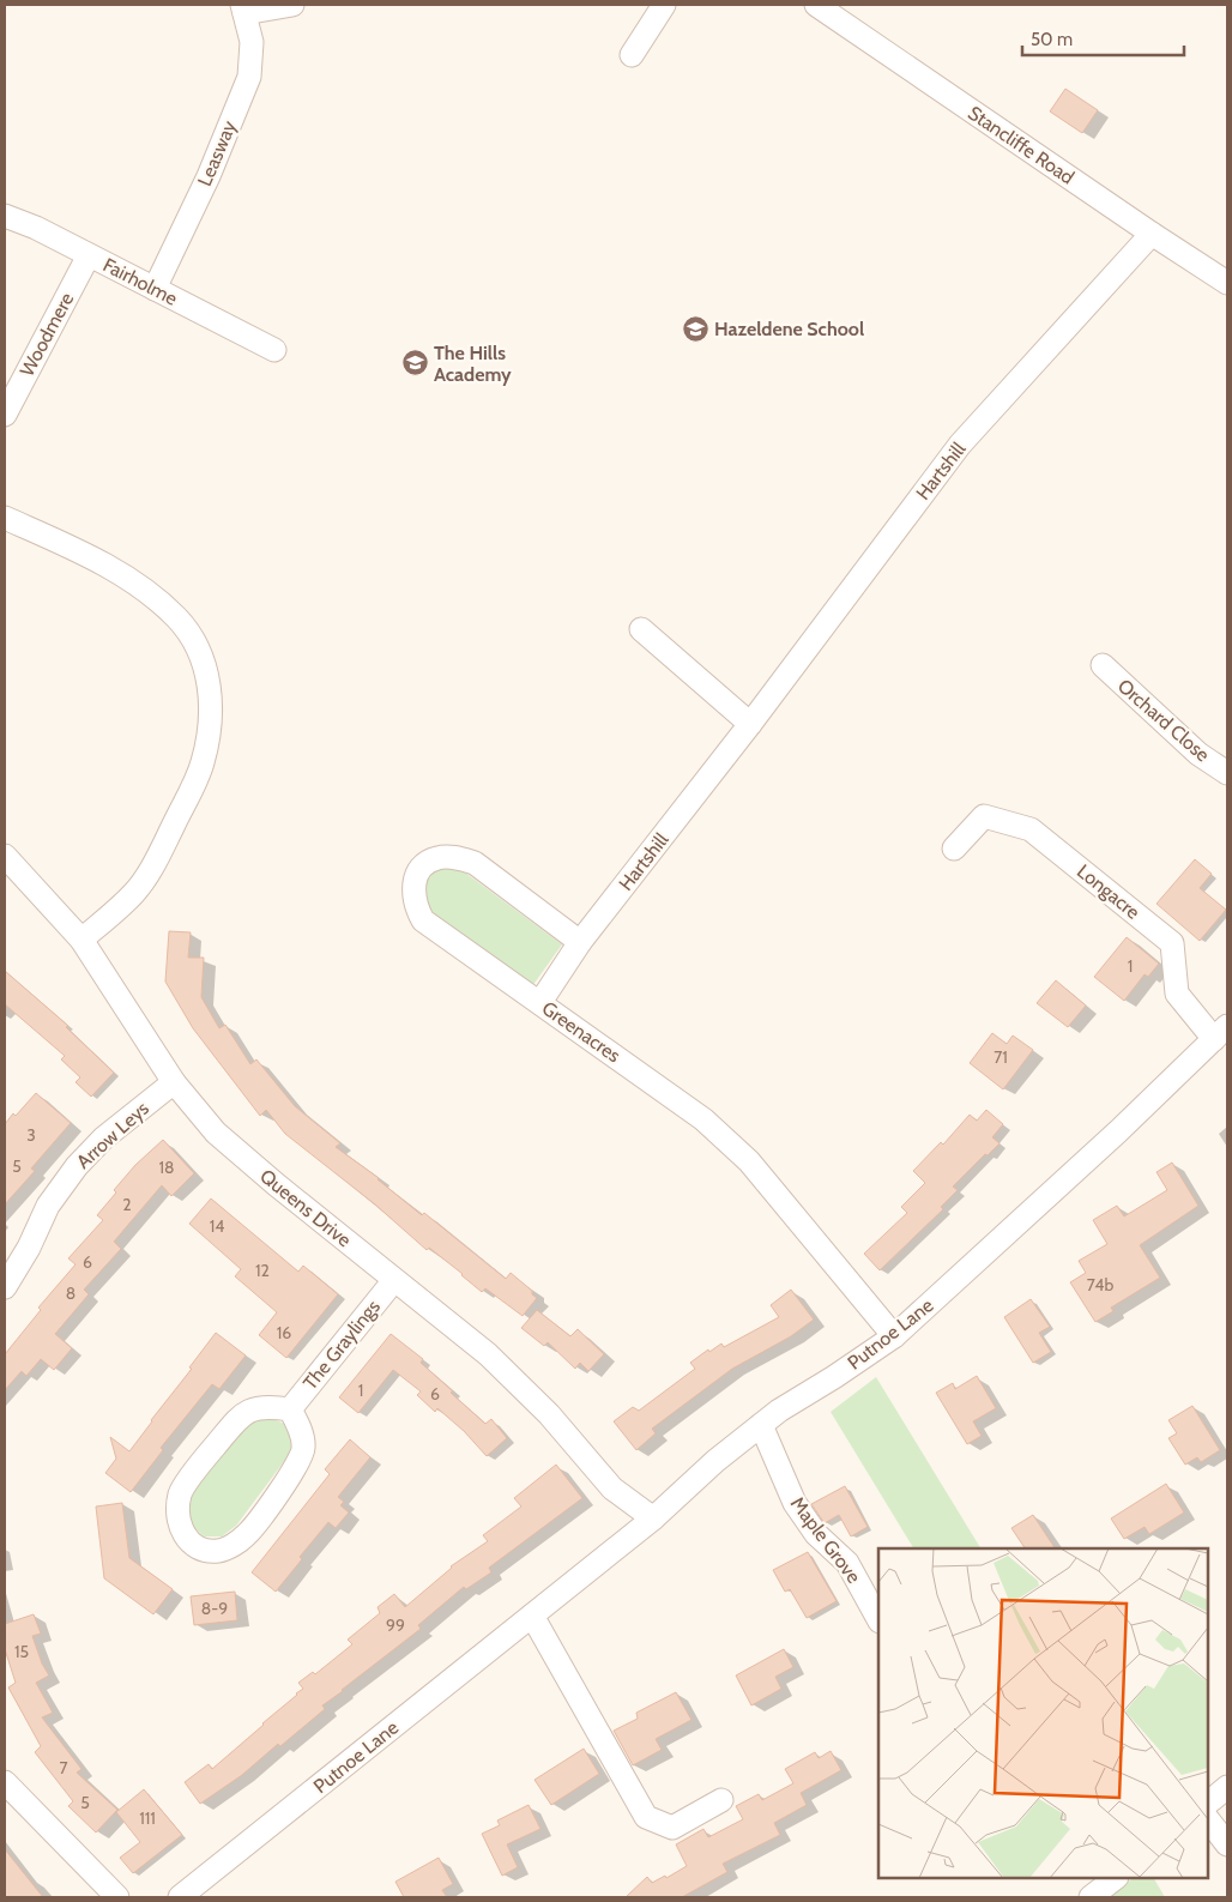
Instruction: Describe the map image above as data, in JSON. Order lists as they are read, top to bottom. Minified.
{"streets":{"street":["Stancliffe Road","Leasway","Fairholme","Woodmere","Hartshill","Orchard Close","Longacre","Greenacres","Arrow Leys","Queens Drive","Putnoe Lane","The Graylings","Maple Grove"]},"crossings":[["Stancliffe Road","Hartshill"],["Leasway","Fairholme"],["Fairholme","Woodmere"],["Hartshill","Greenacres"],["Longacre","Putnoe Lane"],["Greenacres","Putnoe Lane"],["Arrow Leys","Queens Drive"],["Queens Drive","Putnoe Lane"],["Queens Drive","The Graylings"],["Putnoe Lane","Maple Grove"]],"places":{"school or university":["Hazeldene School","The Hills Academy"]},"house_numbers":["1","71","3","5","18","2","14","6","12","74b","8","16","1","6","8-9","99","15","7","5","111"],"scale_bar":"50 m"}
